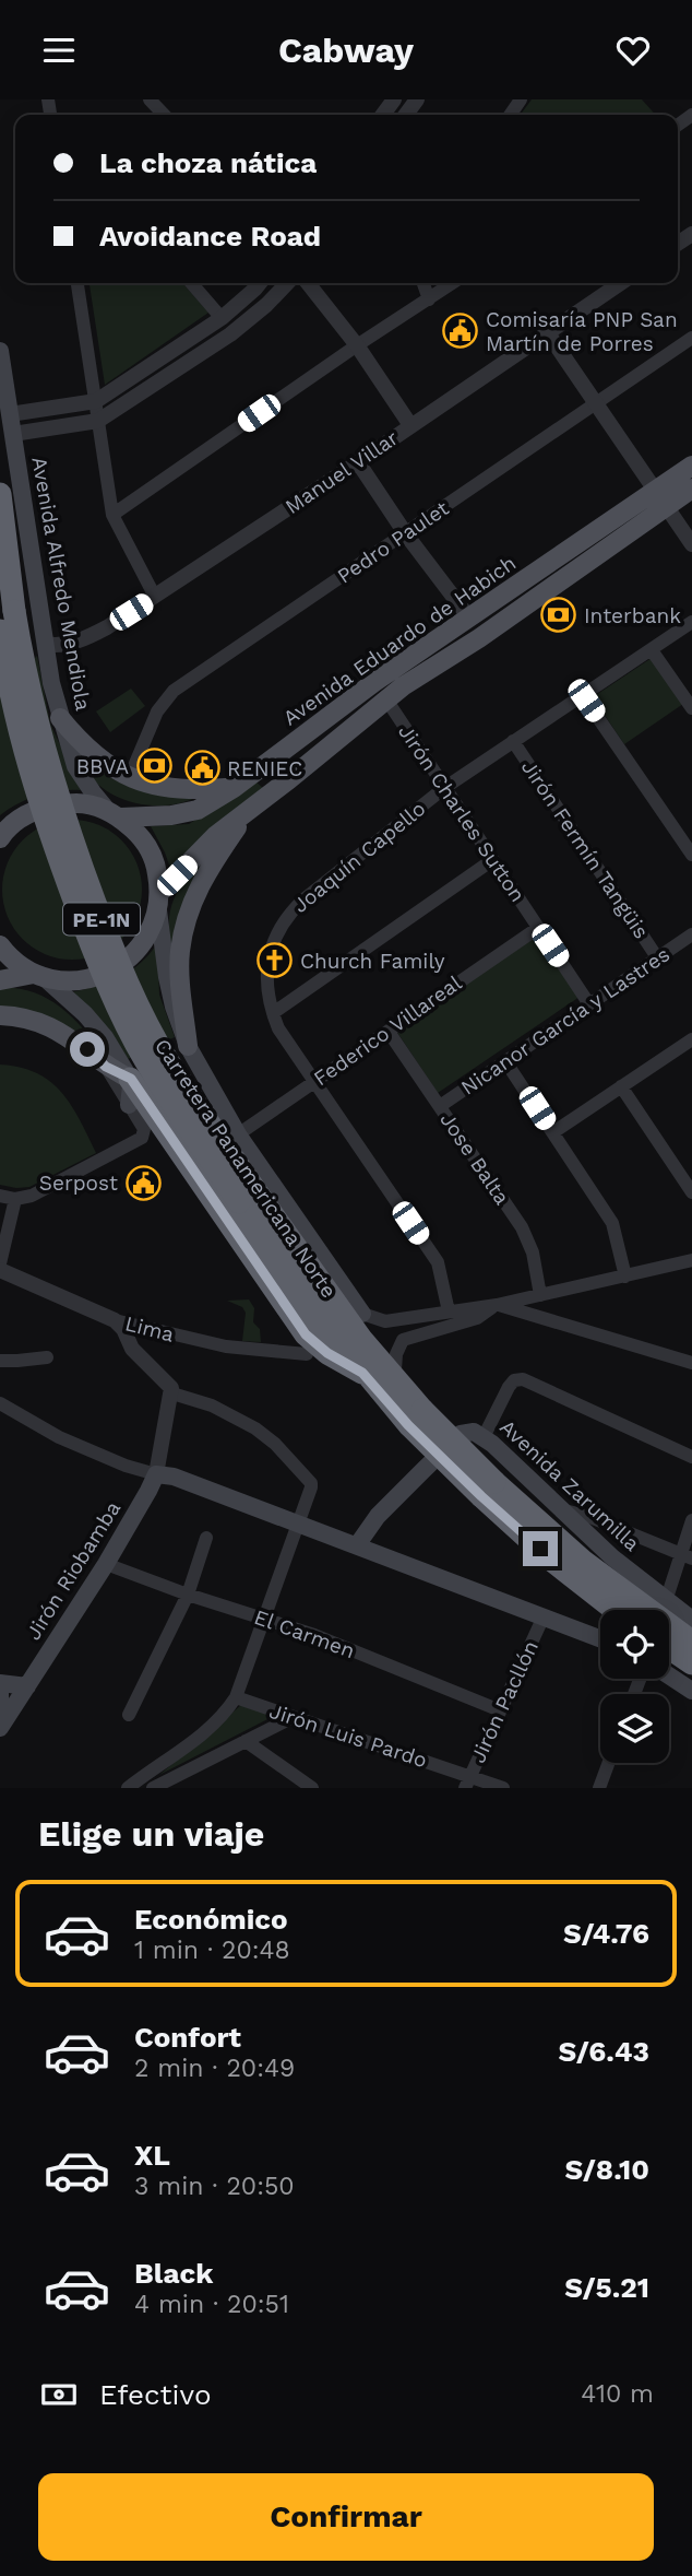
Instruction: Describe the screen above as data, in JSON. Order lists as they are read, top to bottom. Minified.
{"streets":{"highway":["PE-1N","Carretera Panamericana Norte"],"main road":["Avenida Alfredo Mendiola","Avenida Eduardo de Habich","Avenida Zarumilla","Jirón Riobamba"],"street":["Manuel Villar","Pedro Paulet","Jirón Charles Sutton","Jirón Fermín Tangüis","Joaquín Capello","Nicanor García y Lastres","Federico Villareal","Jose Balta","Lima","El Carmen","Jirón Pacllón","Jirón Luis Pardo"]},"crossings":[["Manuel Villar","Avenida Alfredo Mendiola"],["Avenida Alfredo Mendiola","Avenida Eduardo de Habich"],["Avenida Eduardo de Habich","Jirón Charles Sutton"],["Jirón Charles Sutton","Joaquín Capello"],["Jirón Charles Sutton","Nicanor García y Lastres"],["Jirón Charles Sutton","Federico Villareal"],["Jirón Fermín Tangüis","Joaquín Capello"],["Jirón Fermín Tangüis","Nicanor García y Lastres"],["Joaquín Capello","Federico Villareal"],["PE-1N","Carretera Panamericana Norte"],["Nicanor García y Lastres","Jose Balta"],["Federico Villareal","Jose Balta"],["Jirón Riobamba","El Carmen"],["El Carmen","Jirón Pacllón"],["Jirón Pacllón","Jirón Luis Pardo"]],"places":{"public building":["Comisaría PNP San Martín de Porres","RENIEC","Serpost"],"bank":["Interbank","BBVA"],"church":["Church Family"]},"page":{"header":"Cabway","banner":["La choza nática","Avoidance Road"],"heading":"Elige un viaje","list":[{"name":"Económico","note":"1 min · 20:48","value":"S/4.76"},{"name":"Confort","note":"2 min · 20:49","value":"S/6.43"},{"name":"XL","note":"3 min · 20:50","value":"S/8.10"},{"name":"Black","note":"4 min · 20:51","value":"S/5.21"}],"pay":["Efectivo","410 m"],"buttons":"Confirmar"}}
